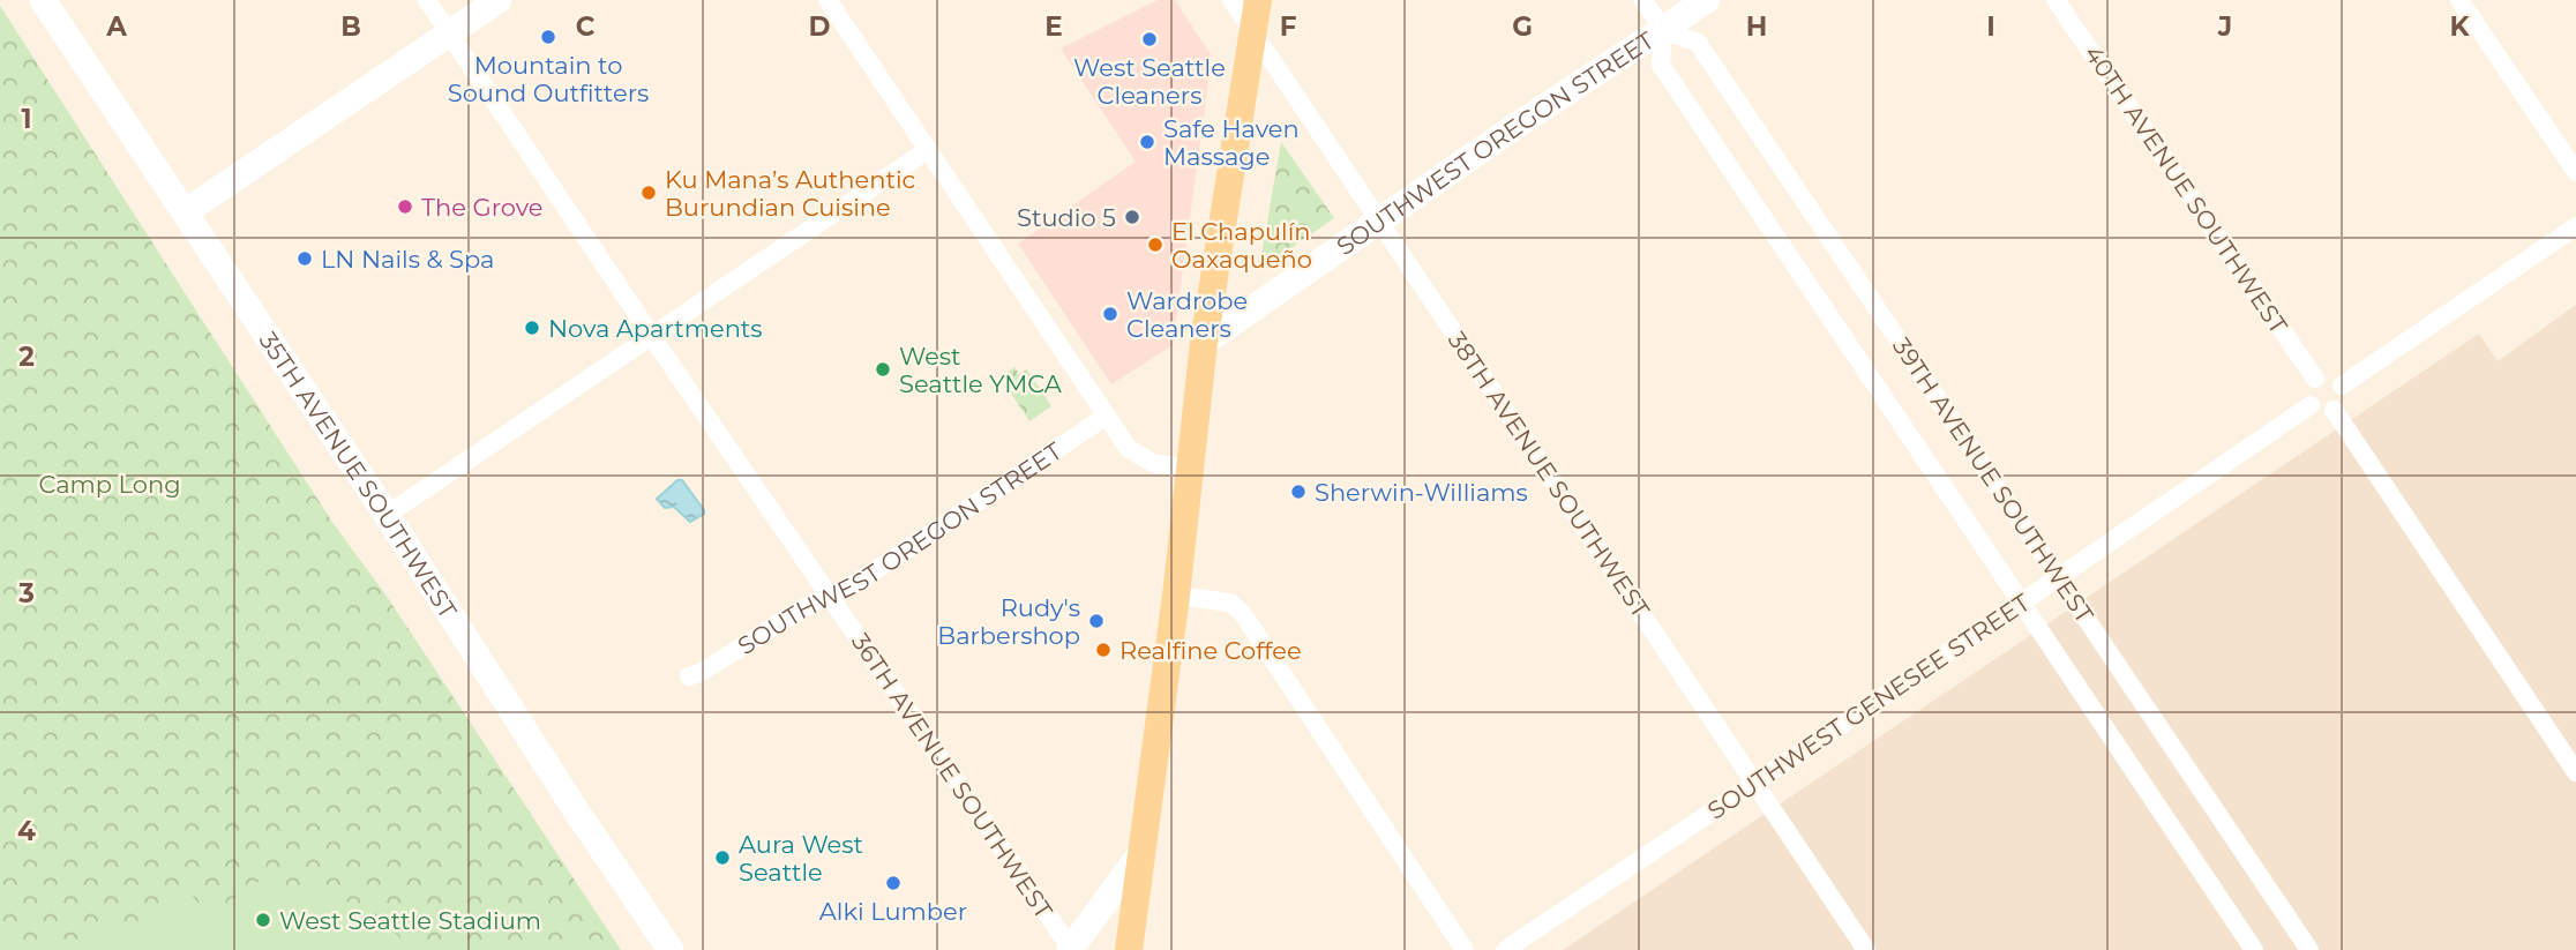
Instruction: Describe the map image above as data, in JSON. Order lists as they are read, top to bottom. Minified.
{"streets":{"main road":["SOUTHWEST OREGON STREET","35TH AVENUE SOUTHWEST"],"street":["40TH AVENUE SOUTHWEST","38TH AVENUE SOUTHWEST","39TH AVENUE SOUTHWEST","SOUTHWEST GENESEE STREET","36TH AVENUE SOUTHWEST"]},"crossings":[["SOUTHWEST OREGON STREET","38TH AVENUE SOUTHWEST"],["SOUTHWEST OREGON STREET","39TH AVENUE SOUTHWEST"],["SOUTHWEST OREGON STREET","36TH AVENUE SOUTHWEST"],["40TH AVENUE SOUTHWEST","SOUTHWEST GENESEE STREET"],["38TH AVENUE SOUTHWEST","SOUTHWEST GENESEE STREET"],["39TH AVENUE SOUTHWEST","SOUTHWEST GENESEE STREET"]],"parks":["Camp Long"],"places":["Mountain to Sound Outfitters","West Seattle Cleaners","Safe Haven Massage","Ku Mana’s Authentic Burundian Cuisine","The Grove","Studio 5","El Chapulín Oaxaqueño","LN Nails & Spa","Wardrobe Cleaners","Nova Apartments","West Seattle YMCA","Sherwin-Williams","Rudy's Barbershop","Realfine Coffee","Aura West Seattle","Alki Lumber","West Seattle Stadium"],"grid":{"columns":["A","B","C","D","E","F","G","H","I","J","K"],"rows":["1","2","3","4"]}}
